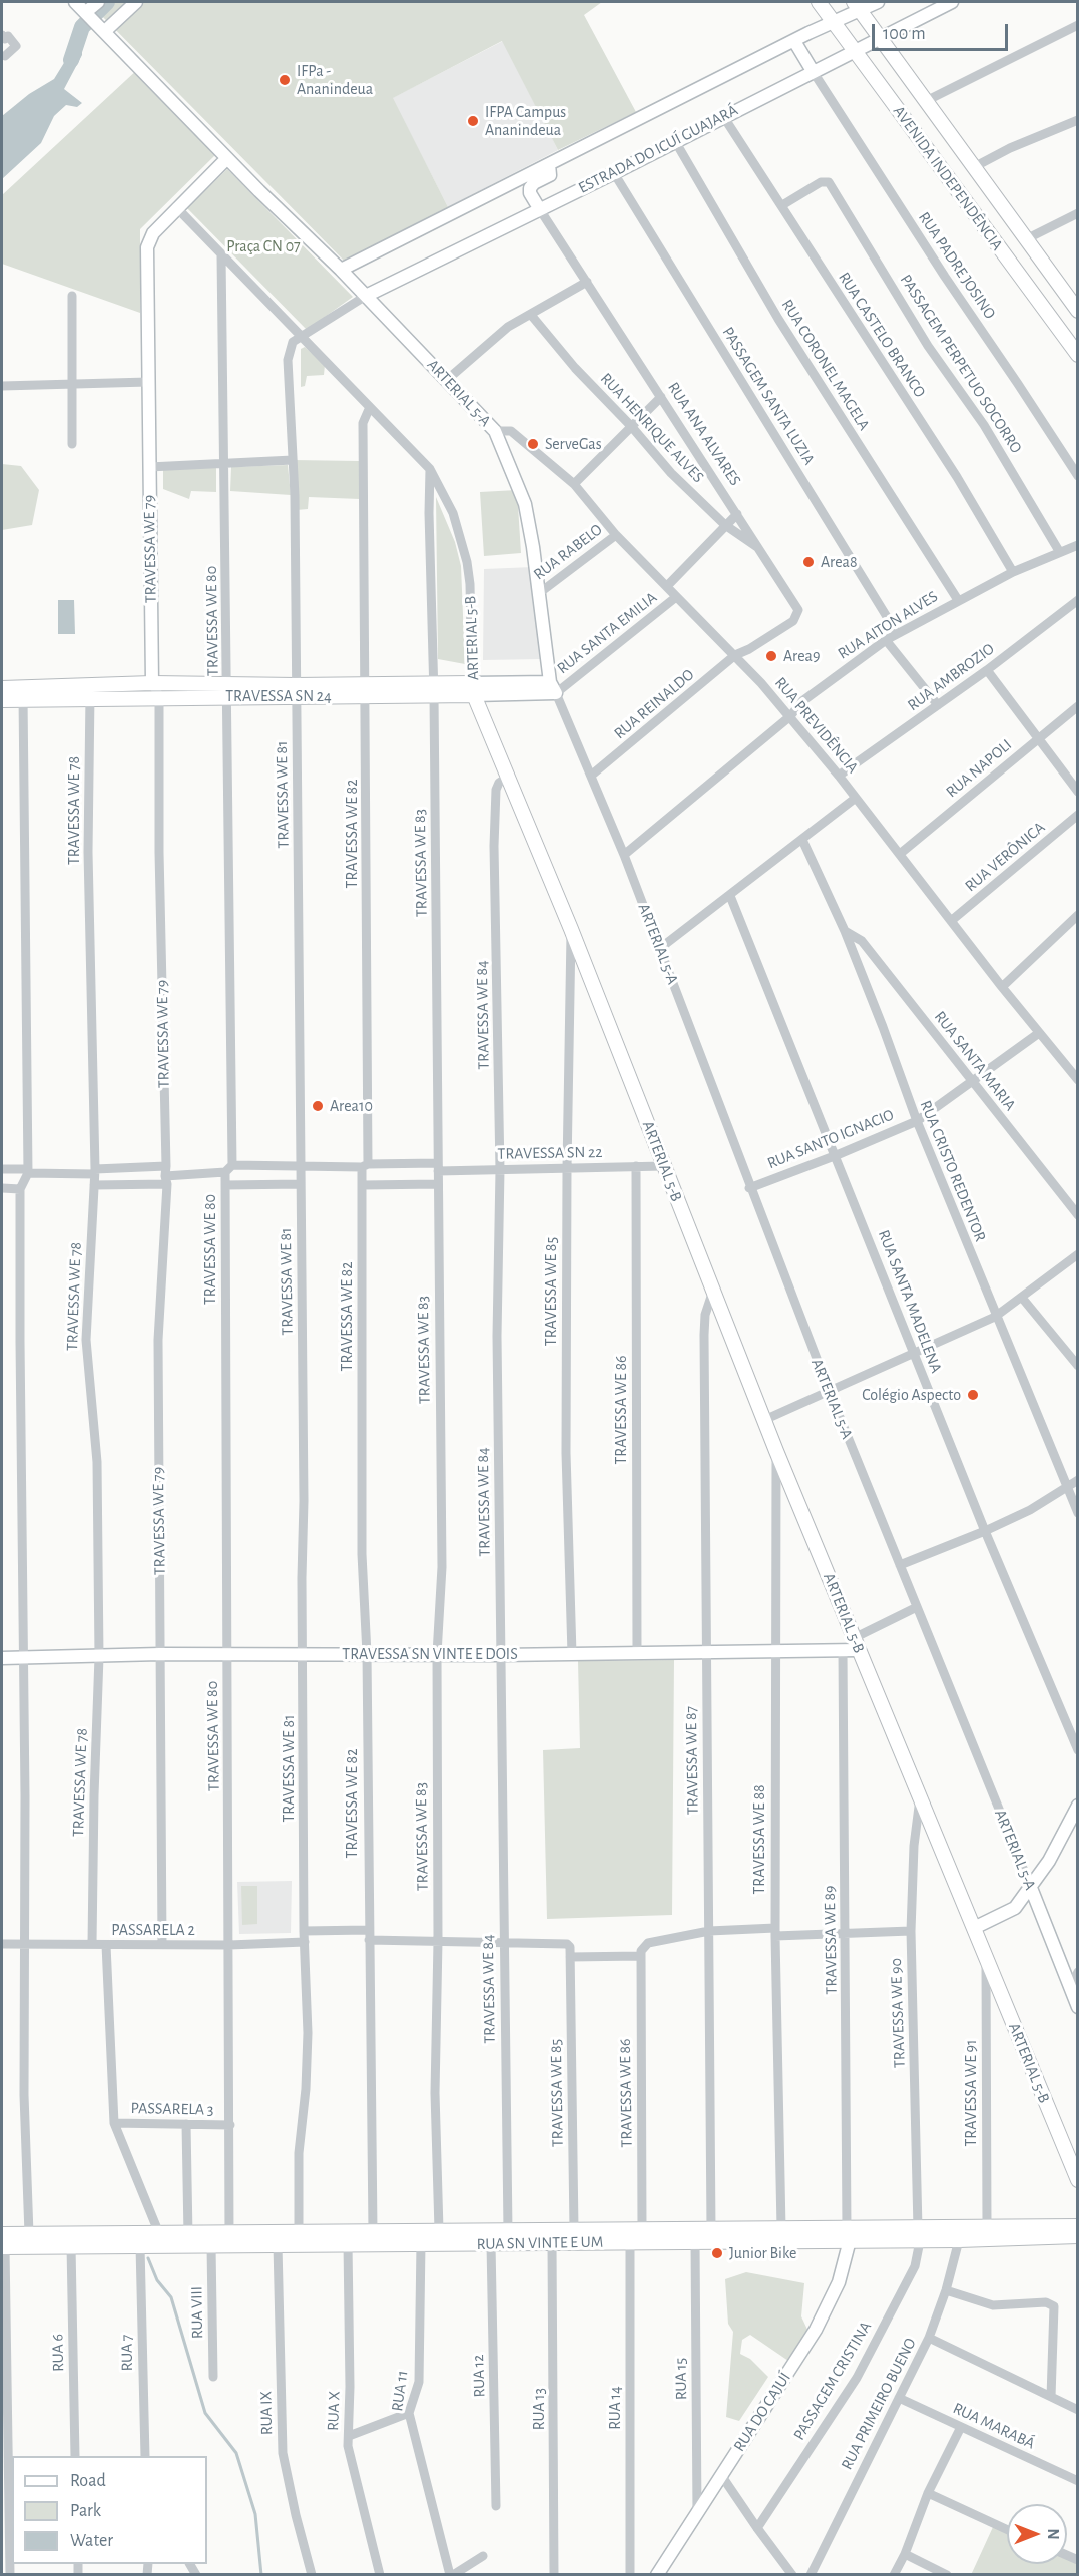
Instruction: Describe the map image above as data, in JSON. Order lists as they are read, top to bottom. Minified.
{"streets":{"main road":["ESTRADA DO ICUÍ GUAJARÁ","AVENIDA INDEPENDÊNCIA","ARTERIAL 5-A","TRAVESSA WE 79","ARTERIAL 5-B","TRAVESSA SN 24","TRAVESSA SN VINTE E DOIS","RUA SN VINTE E UM","RUA DO CAJUÍ"],"street":["RUA PADRE JOSINO","RUA CASTELO BRANCO","PASSAGEM PERPETUO SOCORRO","RUA CORONEL MAGELA","PASSAGEM SANTA LUZIA","RUA HENRIQUE ALVES","RUA ANA ALVARES","RUA RABELO","TRAVESSA WE 80","RUA AITON ALVES","RUA SANTA EMILIA","RUA AMBROZIO","RUA REINALDO","RUA PREVIDÊNCIA","RUA NAPOLI","TRAVESSA WE 81","TRAVESSA WE 78","TRAVESSA WE 82","RUA VERÔNICA","TRAVESSA WE 83","TRAVESSA WE 84","RUA SANTA MARIA","RUA SANTO IGNACIO","TRAVESSA SN 22","RUA CRISTO REDENTOR","TRAVESSA WE 85","RUA SANTA MADELENA","TRAVESSA WE 86","TRAVESSA WE 87","TRAVESSA WE 88","PASSARELA 2","TRAVESSA WE 89","TRAVESSA WE 90","TRAVESSA WE 91","PASSARELA 3","RUA VIII","RUA 6","RUA 7","RUA 12","RUA 15","PASSAGEM CRISTINA","RUA 11","RUA PRIMEIRO BUENO","RUA 14","RUA 13","RUA X","RUA IX","RUA MARABÁ"]},"crossings":[["ESTRADA DO ICUÍ GUAJARÁ","AVENIDA INDEPENDÊNCIA"],["ESTRADA DO ICUÍ GUAJARÁ","RUA PADRE JOSINO"],["ESTRADA DO ICUÍ GUAJARÁ","RUA CASTELO BRANCO"],["ESTRADA DO ICUÍ GUAJARÁ","RUA CORONEL MAGELA"],["ESTRADA DO ICUÍ GUAJARÁ","ARTERIAL 5-A"],["ESTRADA DO ICUÍ GUAJARÁ","PASSAGEM SANTA LUZIA"],["ESTRADA DO ICUÍ GUAJARÁ","RUA ANA ALVARES"],["RUA CASTELO BRANCO","PASSAGEM PERPETUO SOCORRO"],["RUA CASTELO BRANCO","RUA AITON ALVES"],["PASSAGEM PERPETUO SOCORRO","RUA AITON ALVES"],["RUA CORONEL MAGELA","RUA AITON ALVES"],["ARTERIAL 5-A","TRAVESSA WE 79"],["ARTERIAL 5-A","RUA RABELO"],["ARTERIAL 5-A","RUA AITON ALVES"],["ARTERIAL 5-A","RUA SANTA EMILIA"],["ARTERIAL 5-A","TRAVESSA SN 24"],["ARTERIAL 5-A","RUA REINALDO"],["ARTERIAL 5-A","RUA PREVIDÊNCIA"],["ARTERIAL 5-A","RUA SANTO IGNACIO"],["PASSAGEM SANTA LUZIA","RUA AITON ALVES"],["RUA HENRIQUE ALVES","RUA ANA ALVARES"],["RUA ANA ALVARES","RUA REINALDO"],["RUA ANA ALVARES","RUA PREVIDÊNCIA"],["TRAVESSA WE 79","ARTERIAL 5-B"],["TRAVESSA WE 79","TRAVESSA SN 24"],["TRAVESSA WE 79","TRAVESSA SN VINTE E DOIS"],["TRAVESSA WE 79","PASSARELA 2"],["RUA RABELO","RUA PREVIDÊNCIA"],["TRAVESSA WE 80","ARTERIAL 5-B"],["TRAVESSA WE 80","TRAVESSA SN 24"],["TRAVESSA WE 80","TRAVESSA SN 22"],["TRAVESSA WE 80","TRAVESSA SN VINTE E DOIS"],["TRAVESSA WE 80","PASSARELA 2"],["TRAVESSA WE 80","PASSARELA 3"],["TRAVESSA WE 80","RUA SN VINTE E UM"],["RUA AITON ALVES","RUA PREVIDÊNCIA"],["RUA SANTA EMILIA","TRAVESSA SN 24"],["RUA SANTA EMILIA","RUA PREVIDÊNCIA"],["ARTERIAL 5-B","TRAVESSA SN 24"],["ARTERIAL 5-B","TRAVESSA WE 81"],["ARTERIAL 5-B","TRAVESSA WE 82"],["ARTERIAL 5-B","TRAVESSA WE 83"],["ARTERIAL 5-B","TRAVESSA WE 84"],["ARTERIAL 5-B","TRAVESSA SN 22"],["ARTERIAL 5-B","TRAVESSA WE 85"],["ARTERIAL 5-B","TRAVESSA SN VINTE E DOIS"],["ARTERIAL 5-B","TRAVESSA WE 87"],["ARTERIAL 5-B","TRAVESSA WE 88"],["ARTERIAL 5-B","TRAVESSA WE 90"],["ARTERIAL 5-B","TRAVESSA WE 91"],["RUA AMBROZIO","RUA PREVIDÊNCIA"],["TRAVESSA SN 24","TRAVESSA WE 81"],["TRAVESSA SN 24","TRAVESSA WE 78"],["TRAVESSA SN 24","TRAVESSA WE 82"],["TRAVESSA SN 24","TRAVESSA WE 83"],["RUA REINALDO","RUA PREVIDÊNCIA"],["RUA PREVIDÊNCIA","RUA NAPOLI"],["RUA PREVIDÊNCIA","RUA VERÔNICA"],["RUA PREVIDÊNCIA","RUA SANTO IGNACIO"],["TRAVESSA WE 81","TRAVESSA SN 22"],["TRAVESSA WE 81","TRAVESSA SN VINTE E DOIS"],["TRAVESSA WE 81","PASSARELA 2"],["TRAVESSA WE 81","RUA SN VINTE E UM"],["TRAVESSA WE 78","TRAVESSA SN VINTE E DOIS"],["TRAVESSA WE 78","PASSARELA 2"],["TRAVESSA WE 82","TRAVESSA SN 22"],["TRAVESSA WE 82","TRAVESSA SN VINTE E DOIS"],["TRAVESSA WE 82","RUA SN VINTE E UM"],["TRAVESSA WE 83","TRAVESSA SN 22"],["TRAVESSA WE 83","TRAVESSA SN VINTE E DOIS"],["TRAVESSA WE 83","RUA SN VINTE E UM"],["TRAVESSA WE 84","TRAVESSA SN 22"],["TRAVESSA WE 84","TRAVESSA SN VINTE E DOIS"],["TRAVESSA WE 84","RUA SN VINTE E UM"],["RUA SANTA MARIA","RUA SANTO IGNACIO"],["RUA SANTA MARIA","RUA CRISTO REDENTOR"],["RUA SANTO IGNACIO","RUA CRISTO REDENTOR"],["RUA SANTO IGNACIO","RUA SANTA MADELENA"],["TRAVESSA SN 22","TRAVESSA WE 85"],["TRAVESSA SN 22","TRAVESSA WE 86"],["TRAVESSA WE 85","TRAVESSA SN VINTE E DOIS"],["TRAVESSA WE 85","RUA SN VINTE E UM"],["TRAVESSA WE 86","TRAVESSA SN VINTE E DOIS"],["TRAVESSA WE 86","RUA SN VINTE E UM"],["TRAVESSA SN VINTE E DOIS","TRAVESSA WE 87"],["TRAVESSA SN VINTE E DOIS","TRAVESSA WE 88"],["TRAVESSA SN VINTE E DOIS","TRAVESSA WE 89"],["TRAVESSA WE 87","RUA SN VINTE E UM"],["TRAVESSA WE 88","RUA SN VINTE E UM"],["TRAVESSA WE 89","RUA SN VINTE E UM"],["TRAVESSA WE 89","RUA DO CAJUÍ"],["TRAVESSA WE 90","RUA SN VINTE E UM"],["TRAVESSA WE 90","PASSAGEM CRISTINA"],["TRAVESSA WE 91","RUA SN VINTE E UM"],["RUA SN VINTE E UM","RUA VIII"],["RUA SN VINTE E UM","RUA 6"],["RUA SN VINTE E UM","RUA 7"],["RUA SN VINTE E UM","RUA 12"],["RUA SN VINTE E UM","RUA 15"],["RUA SN VINTE E UM","PASSAGEM CRISTINA"],["RUA SN VINTE E UM","RUA 11"],["RUA SN VINTE E UM","RUA PRIMEIRO BUENO"],["RUA SN VINTE E UM","RUA 14"],["RUA SN VINTE E UM","RUA 13"],["RUA SN VINTE E UM","RUA X"],["RUA SN VINTE E UM","RUA DO CAJUÍ"],["RUA SN VINTE E UM","RUA IX"],["RUA 15","RUA DO CAJUÍ"],["RUA PRIMEIRO BUENO","RUA MARABÁ"]],"parks":["Praça CN 07"],"places":["IFPa - Ananindeua","IFPA Campus Ananindeua","ServeGas","Area8","Area9","Area10","Colégio Aspecto","Junior Bike"],"legend":["Road","Park","Water"],"scale_bar":"100 m","north":"right"}
